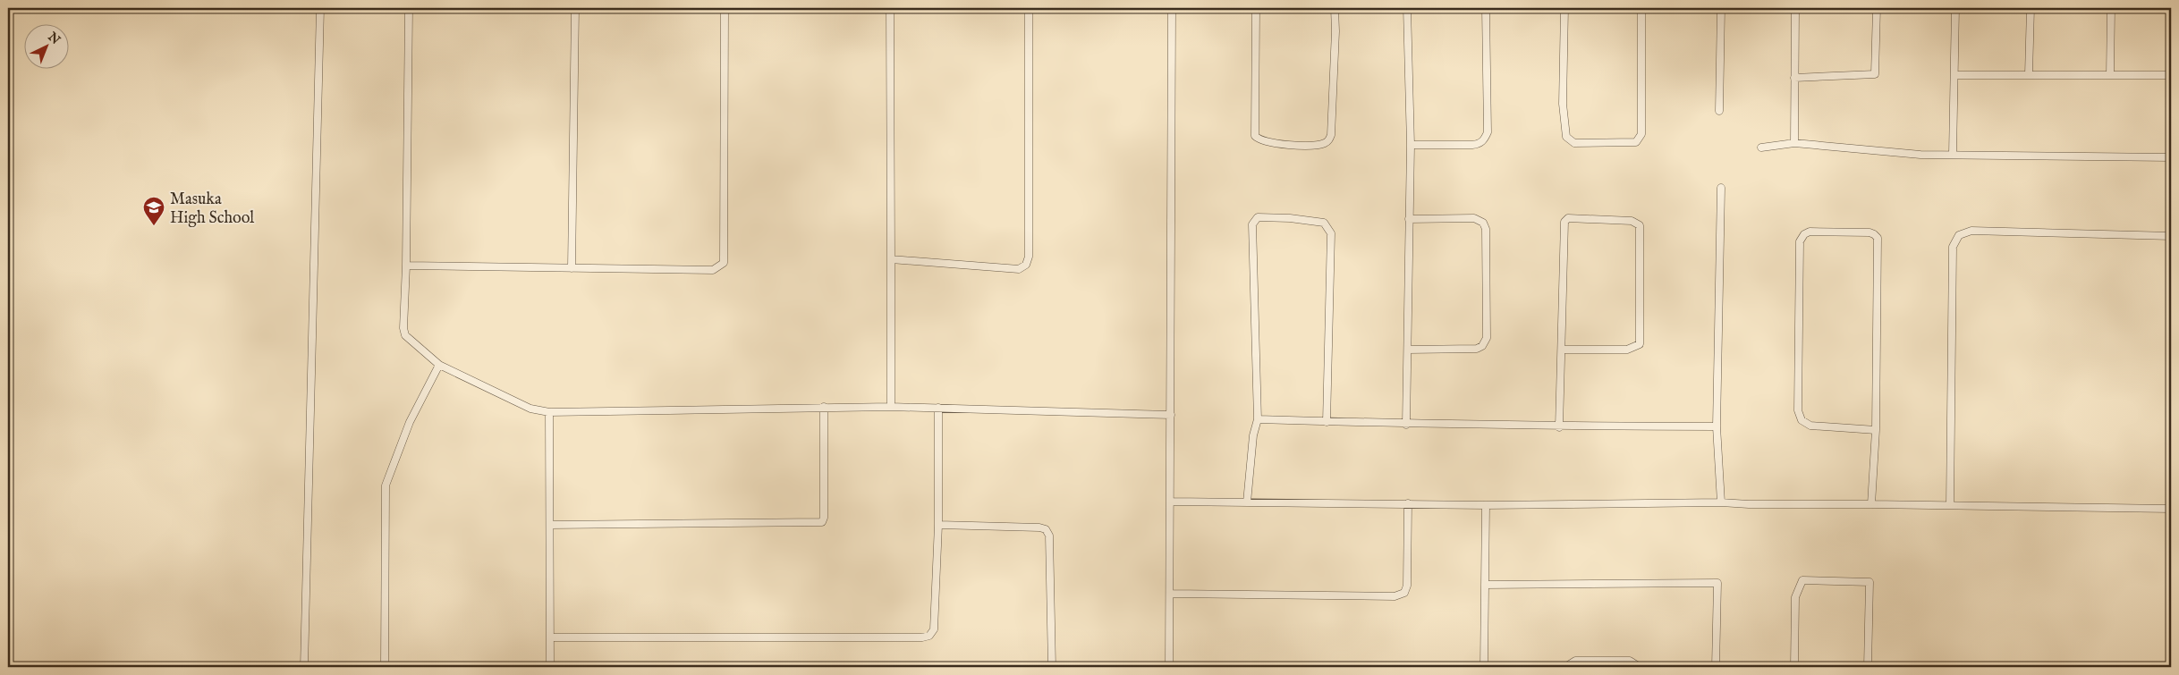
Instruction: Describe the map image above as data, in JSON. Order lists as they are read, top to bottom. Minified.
{"places":{"school or university":["Masuka High School"]},"north":"top right"}
